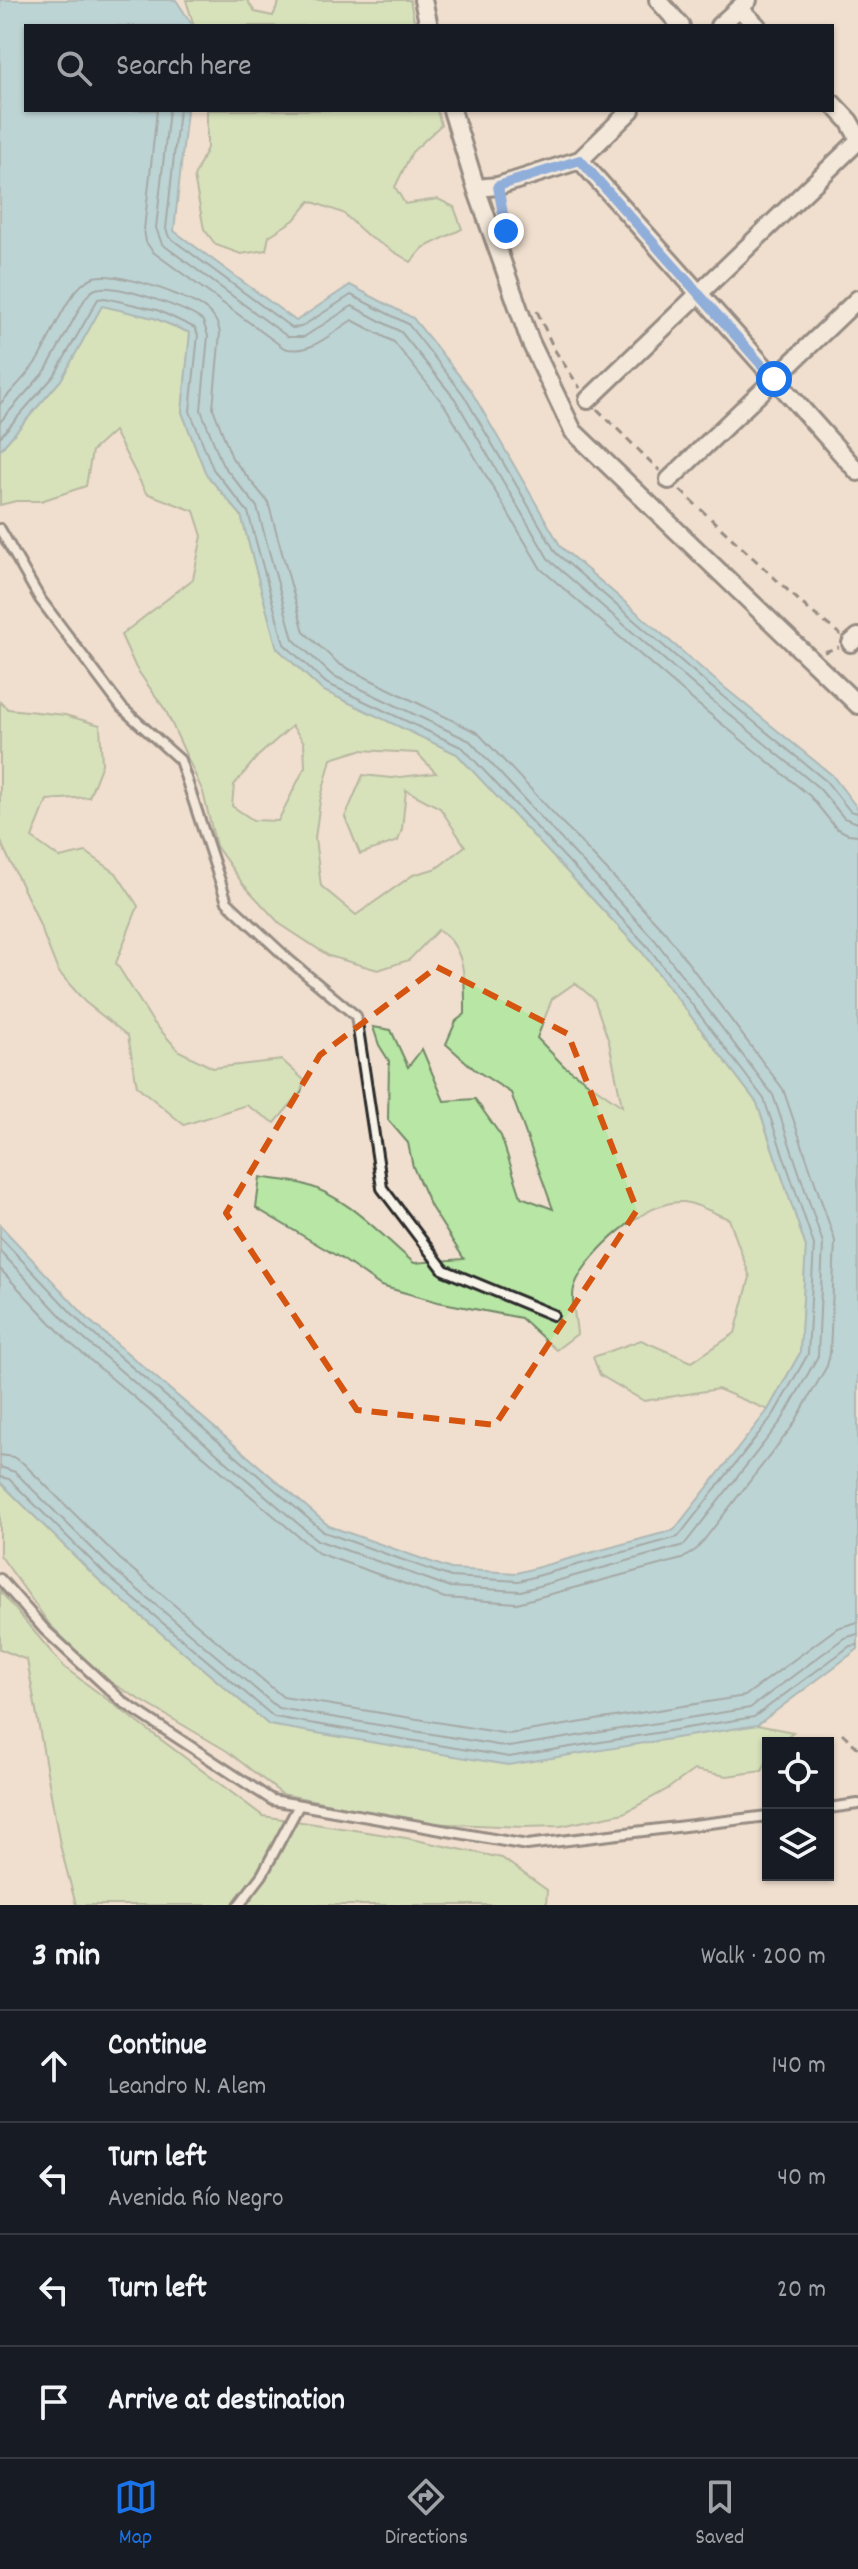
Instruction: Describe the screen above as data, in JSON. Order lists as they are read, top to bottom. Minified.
{"page":{"search":"Search here","heading":["3 min","Walk · 200 m"],"list":[["Continue","Leandro N. Alem","140 m"],["Turn left","Avenida Río Negro","40 m"],["Turn left","20 m"],"Arrive at destination"],"nav":["Map","Directions","Saved"]}}
